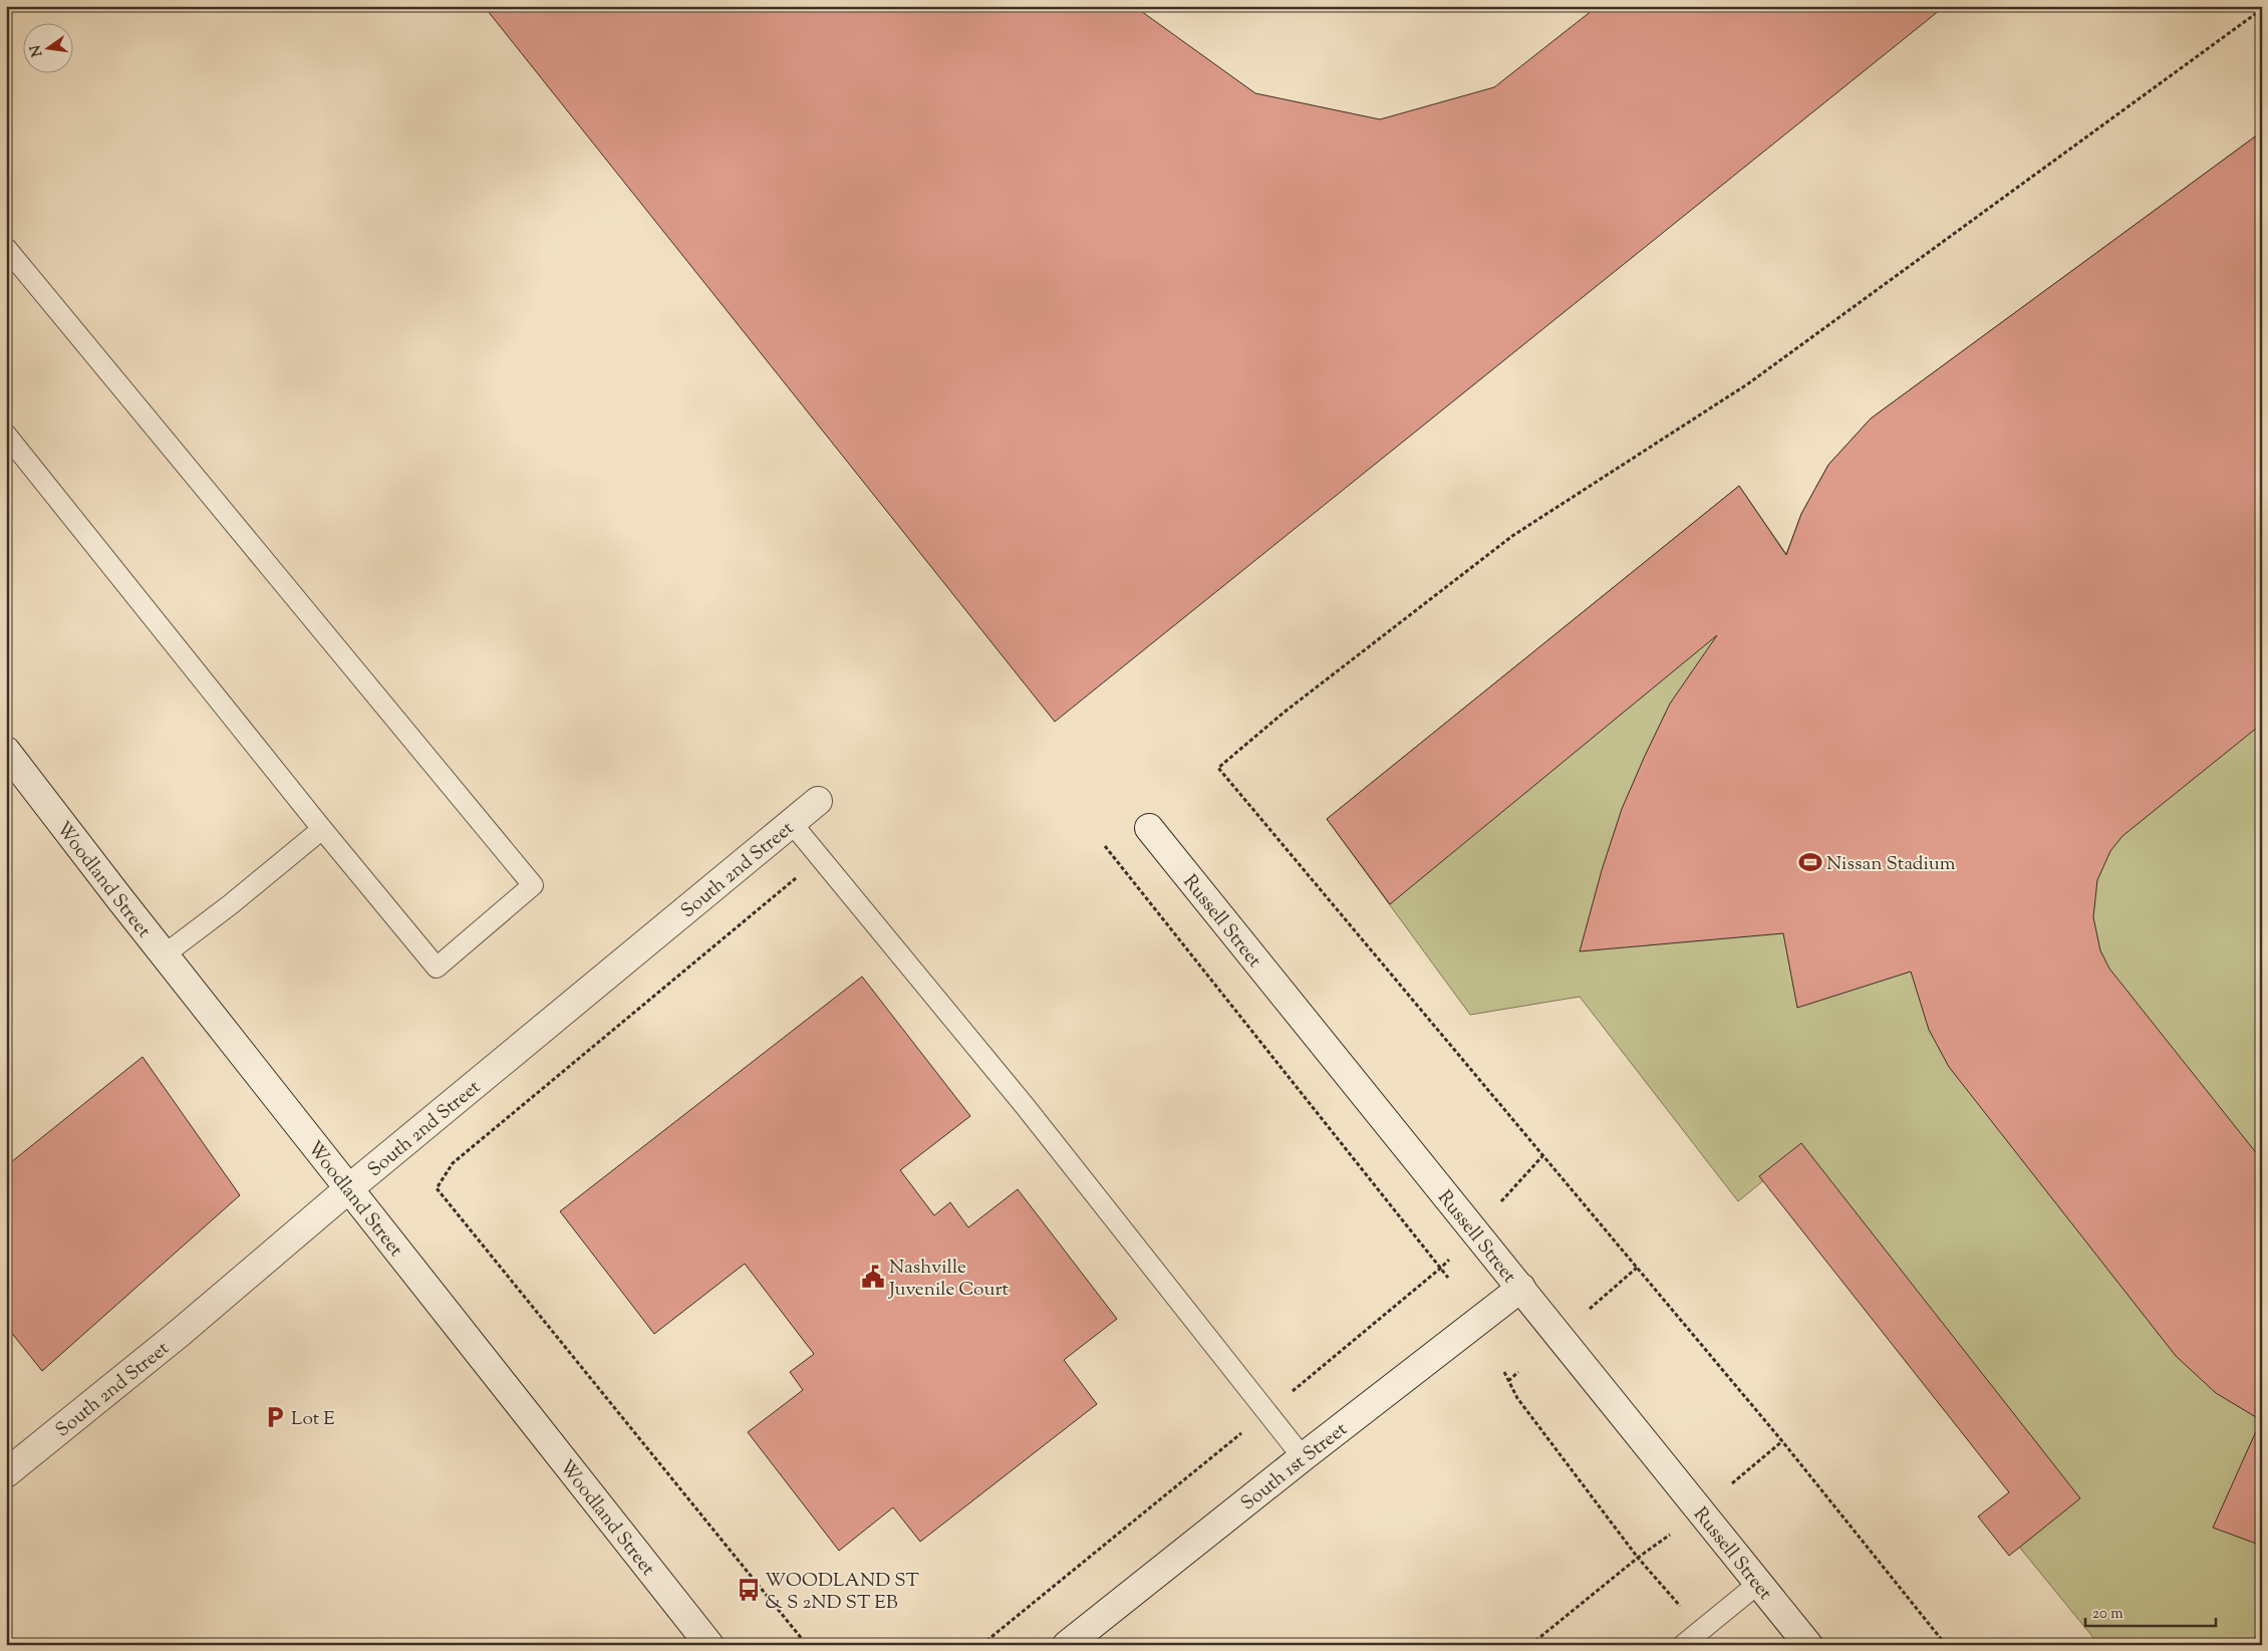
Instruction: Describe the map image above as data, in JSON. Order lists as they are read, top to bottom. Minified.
{"streets":{"street":["South 2nd Street","Woodland Street","Russell Street","South 1st Street"]},"crossings":[["South 2nd Street","Woodland Street"],["Russell Street","South 1st Street"]],"places":{"sports":["Nissan Stadium"],"public building":["Nashville Juvenile Court"],"parking":["Lot E"],"bus stop":["WOODLAND ST & S 2ND ST EB"]},"scale_bar":"20 m","north":"left"}
